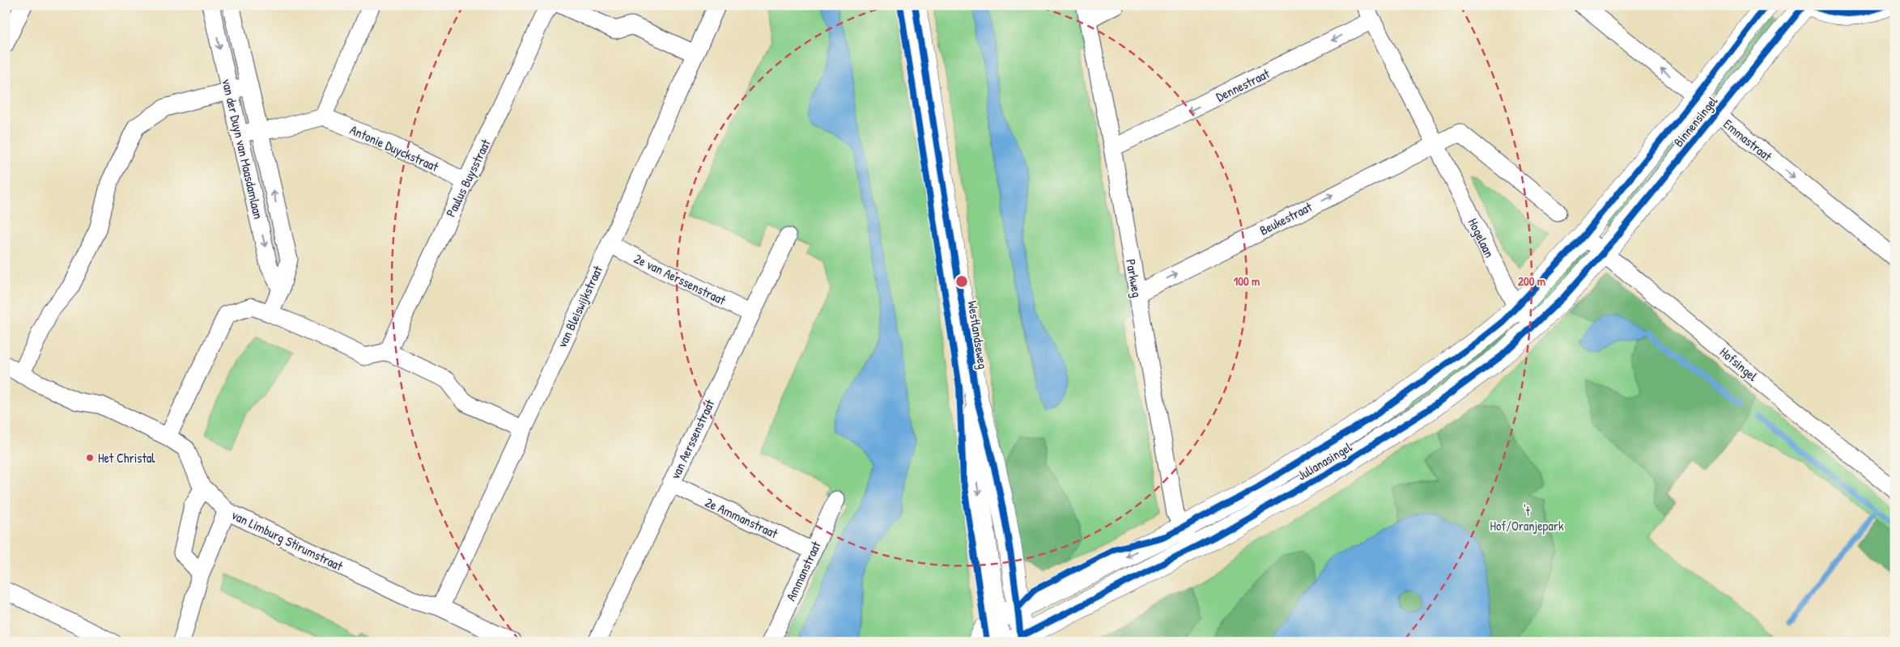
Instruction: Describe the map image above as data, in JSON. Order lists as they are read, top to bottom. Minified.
{"streets":{"street":["Dennestraat","Binnensingel","Emmastraat","Antonie Duyckstraat","van der Duyn van Maasdamlaan","Paulus Buysstraat","Beukestraat","Hogelaan","Parkweg","2e van Aerssenstraat","van Bleiswijkstraat","Westlandseweg","Hofsingel","van Aerssenstraat","Julianasingel","2e Ammanstraat","van Limburg Stirumstraat","Ammanstraat"]},"crossings":[["Dennestraat","Hogelaan"],["Dennestraat","Parkweg"],["Binnensingel","Emmastraat"],["Binnensingel","Hofsingel"],["Binnensingel","Julianasingel"],["Antonie Duyckstraat","Paulus Buysstraat"],["Beukestraat","Hogelaan"],["Beukestraat","Parkweg"],["Hogelaan","Julianasingel"],["Parkweg","Julianasingel"],["2e van Aerssenstraat","van Bleiswijkstraat"],["2e van Aerssenstraat","van Aerssenstraat"],["van Bleiswijkstraat","van Limburg Stirumstraat"],["Westlandseweg","Julianasingel"],["Hofsingel","Julianasingel"],["van Aerssenstraat","2e Ammanstraat"],["2e Ammanstraat","Ammanstraat"]],"one_way":["Dennestraat","Beukestraat"],"parks":["'t Hof/Oranjepark"],"places":["Het Christal"],"rings":["100 m","200 m"]}
